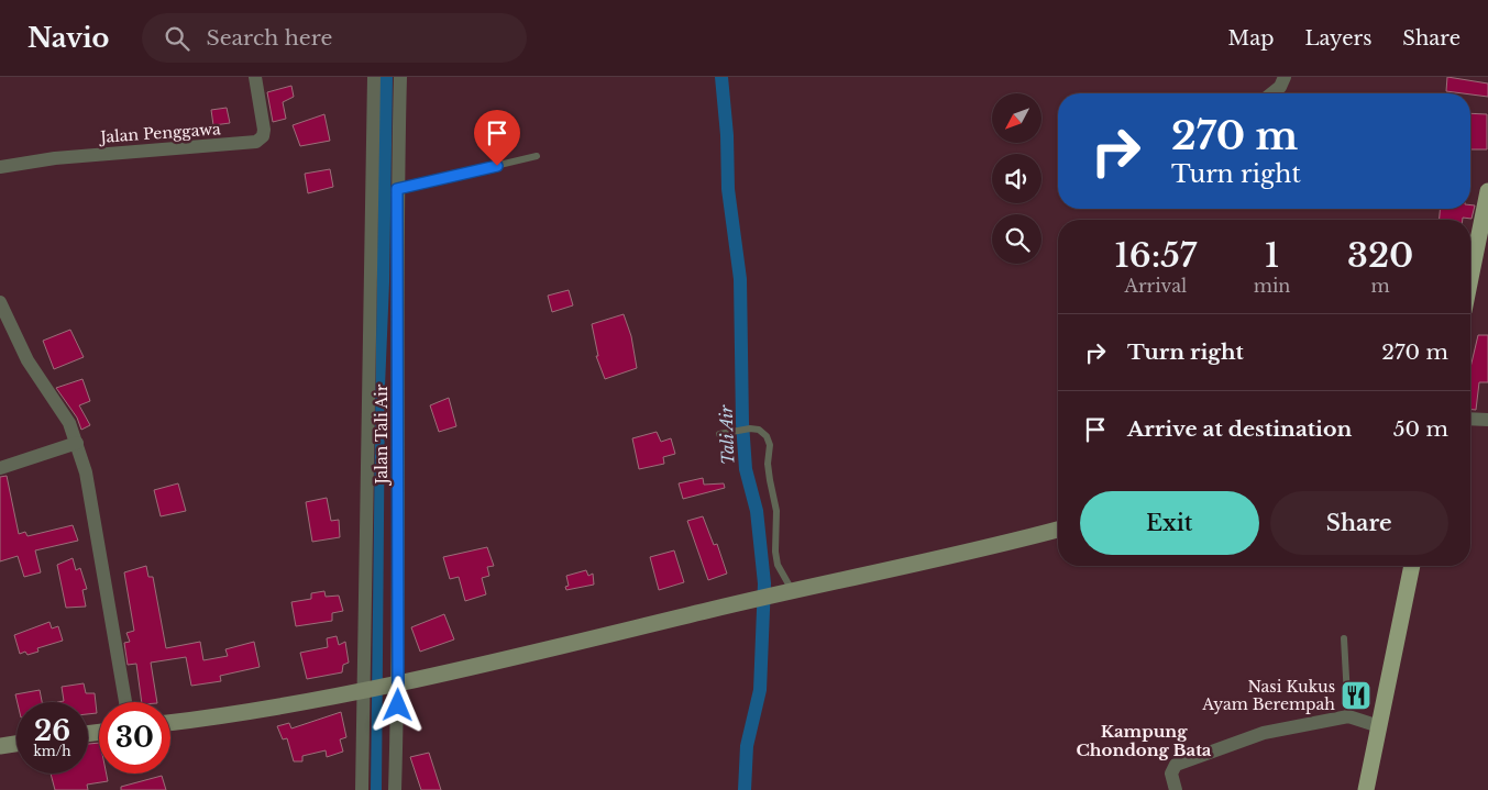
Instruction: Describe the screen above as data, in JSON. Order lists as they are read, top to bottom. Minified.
{"streets":{"street":["Jalan Penggawa","Jalan Tali Air"]},"districts":["Kampung Chondong Bata"],"water":["Tali Air"],"places":{"restaurant":["Nasi Kukus Ayam Berempah"]},"north":"bottom left","page":{"header":"Navio","search":"Search here","nav":["Map","Layers","Share"],"turn":["270 m","Turn right"],"eta":["16:57","Arrival","1","min","320","m"],"list":[{"name":"Turn right","value":"270 m"},{"name":"Arrive at destination","value":"50 m"}],"buttons":["Exit","Share"],"speed":"26 km/h","limit":"30"}}
